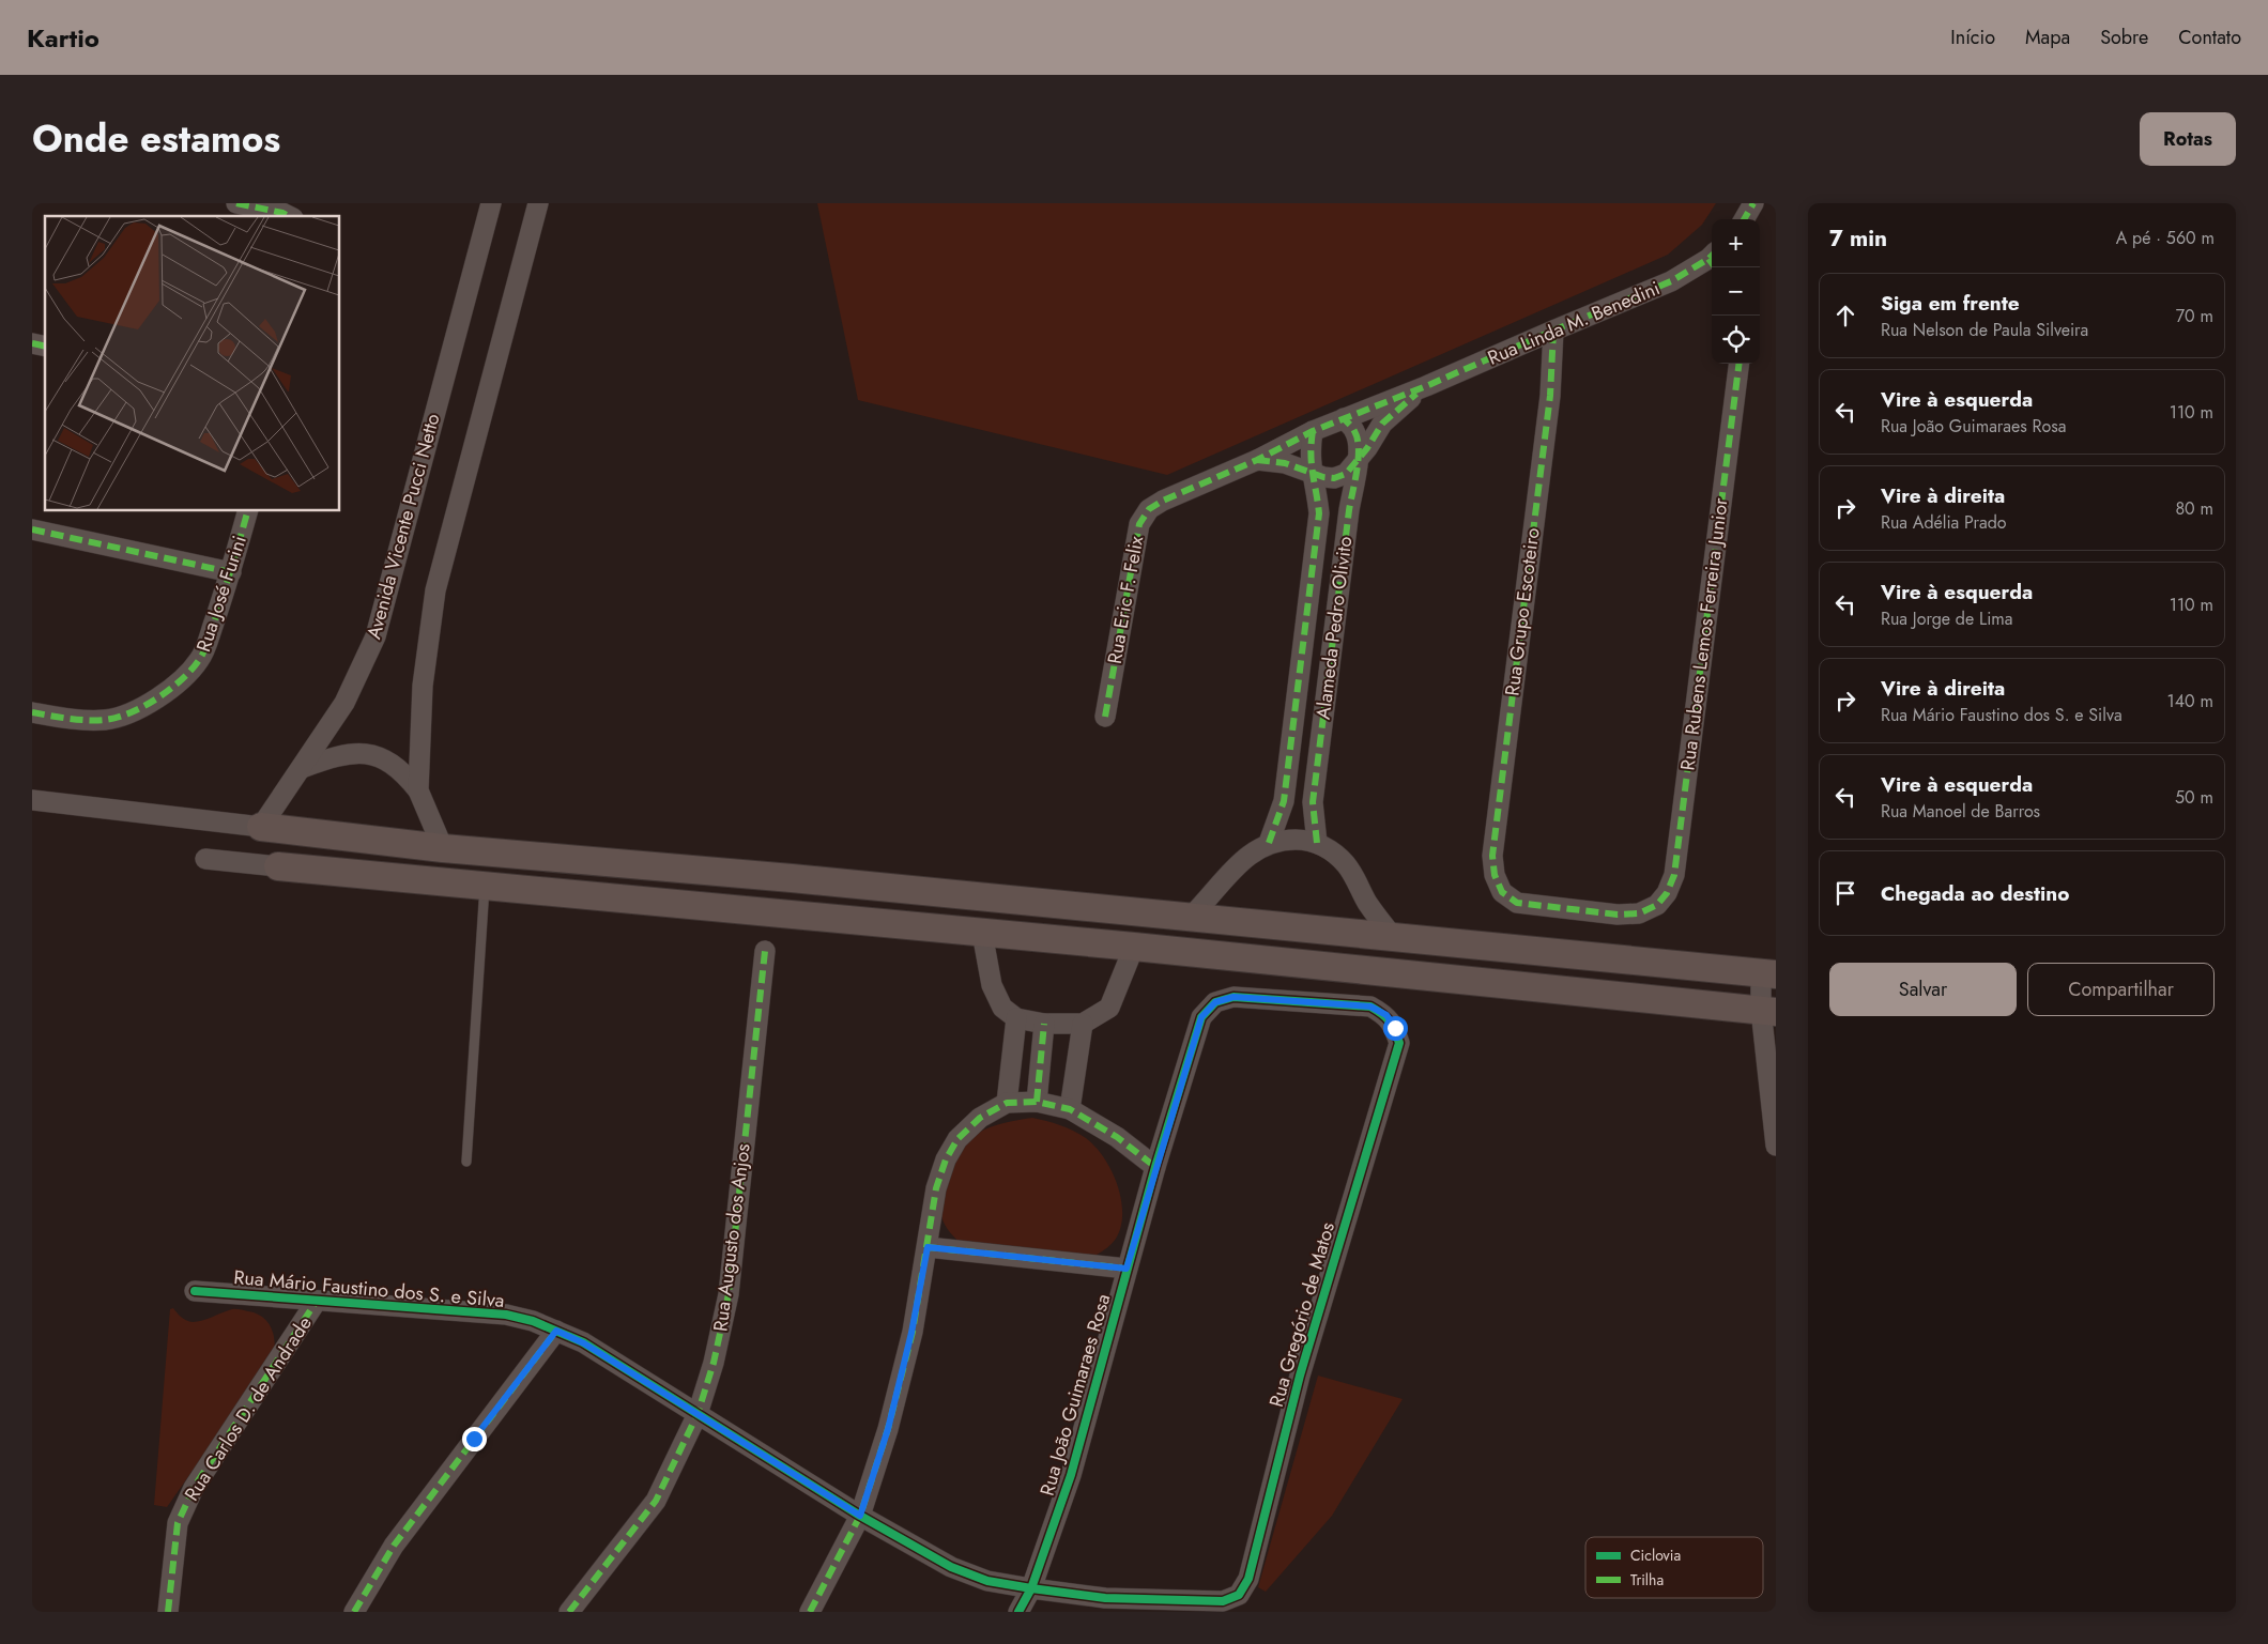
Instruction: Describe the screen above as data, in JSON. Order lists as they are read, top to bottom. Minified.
{"streets":{"street":["Rua Linda M. Benedini","Avenida Vicente Pucci Netto","Rua José Furini","Rua Eric F. Felix","Rua Grupo Escoteiro","Alameda Pedro Olivito","Rua Rubens Lemos Ferreira Junior","Rua Augusto dos Anjos","Rua Mário Faustino dos S. e Silva","Rua Gregório de Matos","Rua João Guimaraes Rosa","Rua Carlos D. de Andrade"]},"crossings":[["Rua Linda M. Benedini","Rua Eric F. Felix"],["Rua Linda M. Benedini","Rua Grupo Escoteiro"],["Rua Linda M. Benedini","Alameda Pedro Olivito"],["Rua Grupo Escoteiro","Rua Rubens Lemos Ferreira Junior"],["Rua Augusto dos Anjos","Rua Mário Faustino dos S. e Silva"],["Rua Mário Faustino dos S. e Silva","Rua Gregório de Matos"],["Rua Mário Faustino dos S. e Silva","Rua João Guimaraes Rosa"],["Rua Mário Faustino dos S. e Silva","Rua Carlos D. de Andrade"],["Rua Gregório de Matos","Rua João Guimaraes Rosa"]],"legend":["Ciclovia","Trilha"],"page":{"header":"Kartio","nav":["Início","Mapa","Sobre","Contato"],"title":"Onde estamos","buttons":["Rotas",["Salvar","Compartilhar"]],"heading":["7 min","A pé · 560 m"],"map_buttons":["+","−"],"list":[["Siga em frente","Rua Nelson de Paula Silveira","70 m"],["Vire à esquerda","Rua João Guimaraes Rosa","110 m"],["Vire à direita","Rua Adélia Prado","80 m"],["Vire à esquerda","Rua Jorge de Lima","110 m"],["Vire à direita","Rua Mário Faustino dos S. e Silva","140 m"],["Vire à esquerda","Rua Manoel de Barros","50 m"],"Chegada ao destino"]}}
